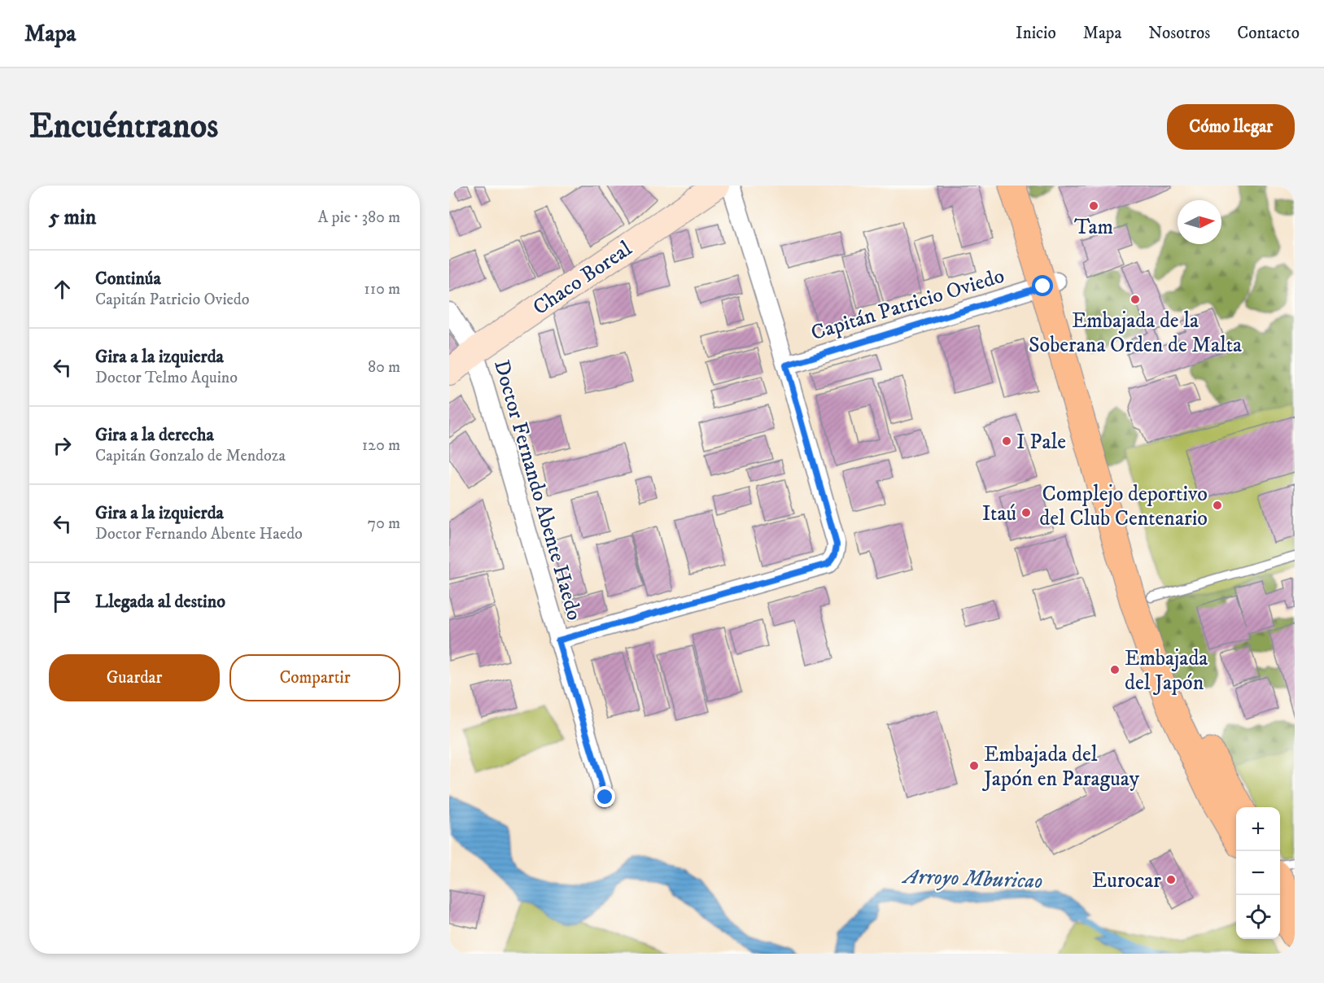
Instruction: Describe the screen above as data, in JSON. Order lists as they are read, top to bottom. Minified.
{"streets":{"main road":["Chaco Boreal"],"street":["Capitán Patricio Oviedo","Doctor Fernando Abente Haedo"]},"crossings":[["Chaco Boreal","Doctor Fernando Abente Haedo"]],"water":["Arroyo Mburicao"],"places":["Tam","Embajada de la Soberana Orden de Malta","I Pale","Complejo deportivo del Club Centenario","Itaú","Embajada del Japón","Embajada del Japón en Paraguay","Eurocar"],"north":"right","page":{"header":"Mapa","nav":["Inicio","Mapa","Nosotros","Contacto"],"buttons":["Cómo llegar",["Guardar","Compartir"]],"title":"Encuéntranos","heading":["5 min","A pie · 380 m"],"list":[["Continúa","Capitán Patricio Oviedo","110 m"],["Gira a la izquierda","Doctor Telmo Aquino","80 m"],["Gira a la derecha","Capitán Gonzalo de Mendoza","120 m"],["Gira a la izquierda","Doctor Fernando Abente Haedo","70 m"],"Llegada al destino"],"map_buttons":["+","−"]}}
